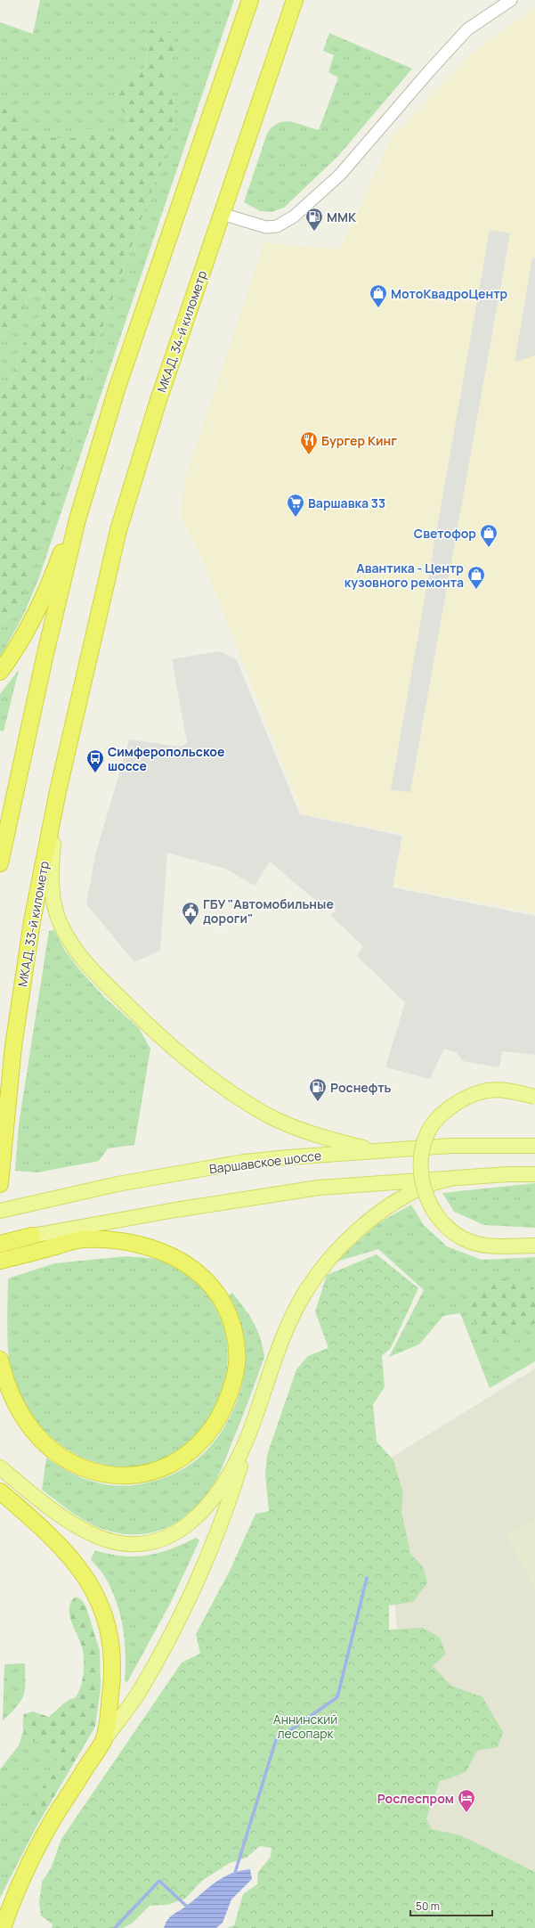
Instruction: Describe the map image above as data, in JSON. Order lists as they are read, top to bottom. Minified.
{"streets":{"highway":["МКАД, 34-й километр","МКАД, 33-й километр"],"main road":["Варшавское шоссе"]},"crossings":[["МКАД, 34-й километр","МКАД, 33-й километр"]],"parks":["Аннинский лесопарк"],"places":{"fuel station":["ММК","Роснефть"],"shop":["МотоКвадроЦентр","Светофор","Авантика - Центр кузовного ремонта"],"restaurant":["Бургер Кинг"],"supermarket":["Варшавка 33"],"bus stop":["Симферопольское шоссе"],"public building":["ГБУ \"Автомобильные дороги\""],"hotel":["Рослеспром"]},"scale_bar":"50 m"}
